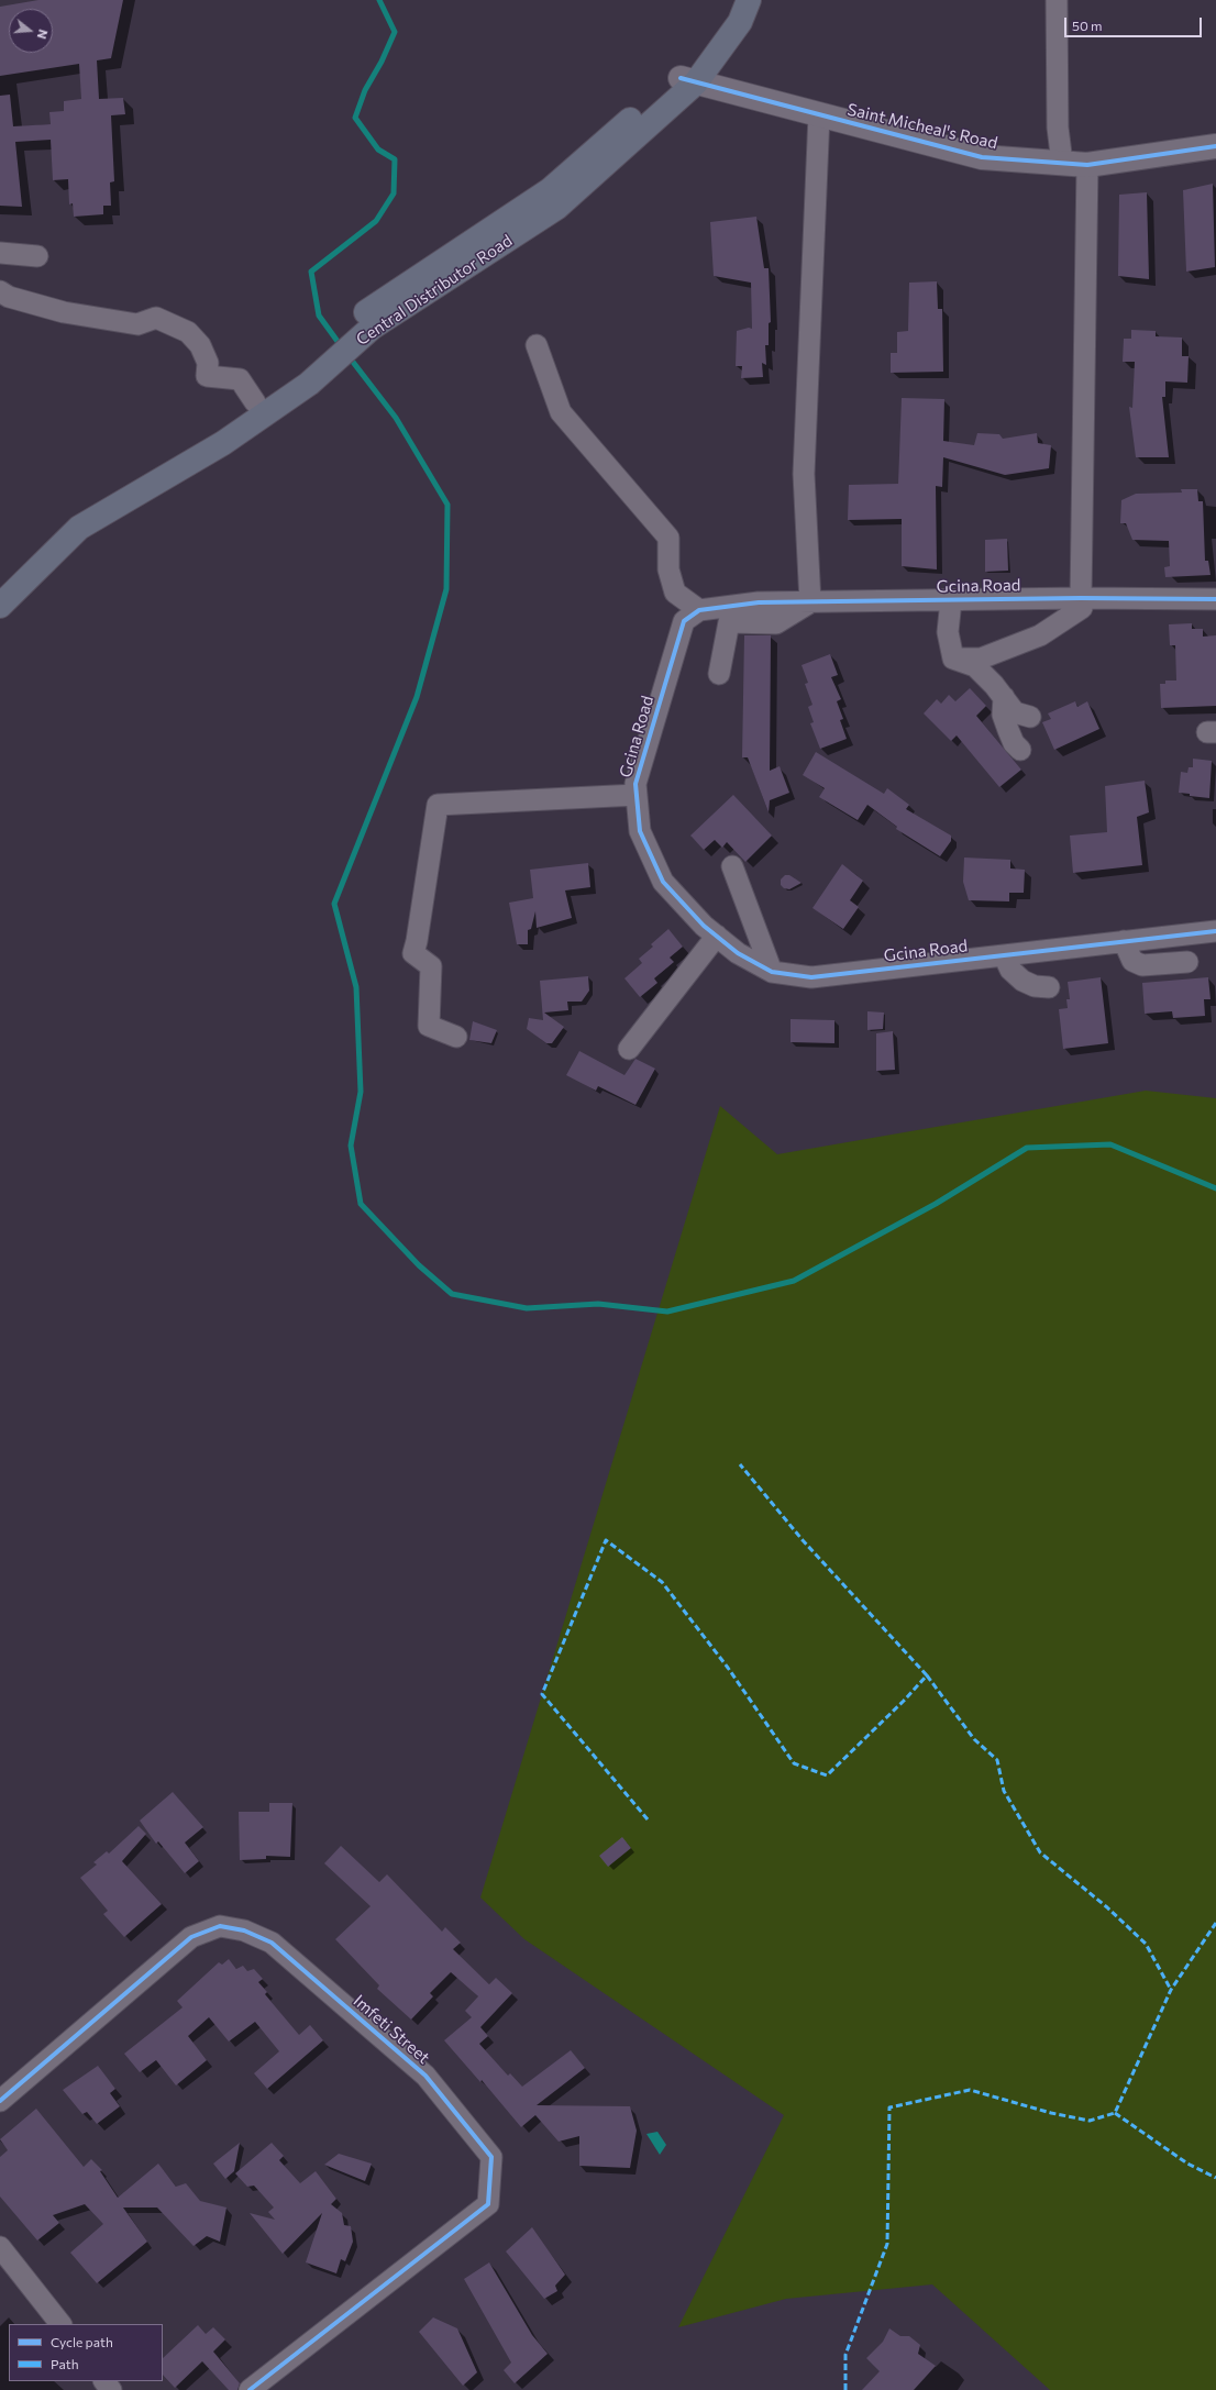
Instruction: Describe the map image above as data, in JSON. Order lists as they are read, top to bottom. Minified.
{"streets":{"highway":["Central Distributor Road"],"street":["Saint Micheal's Road","Gcina Road","Imfeti Street"]},"crossings":[["Saint Micheal's Road","Central Distributor Road"]],"legend":["Cycle path","Path"],"scale_bar":"50 m","north":"right"}
